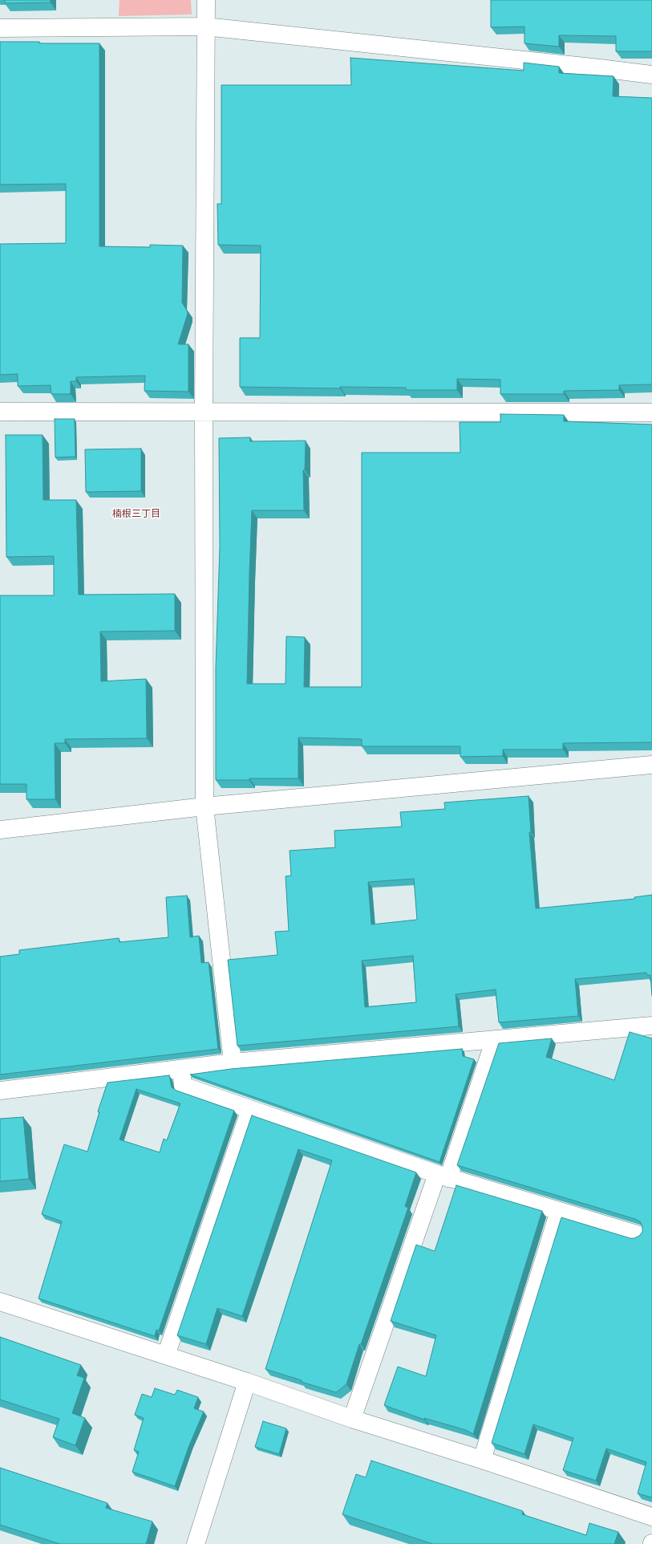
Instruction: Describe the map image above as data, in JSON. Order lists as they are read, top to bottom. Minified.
{"districts":["楠根三丁目"]}
